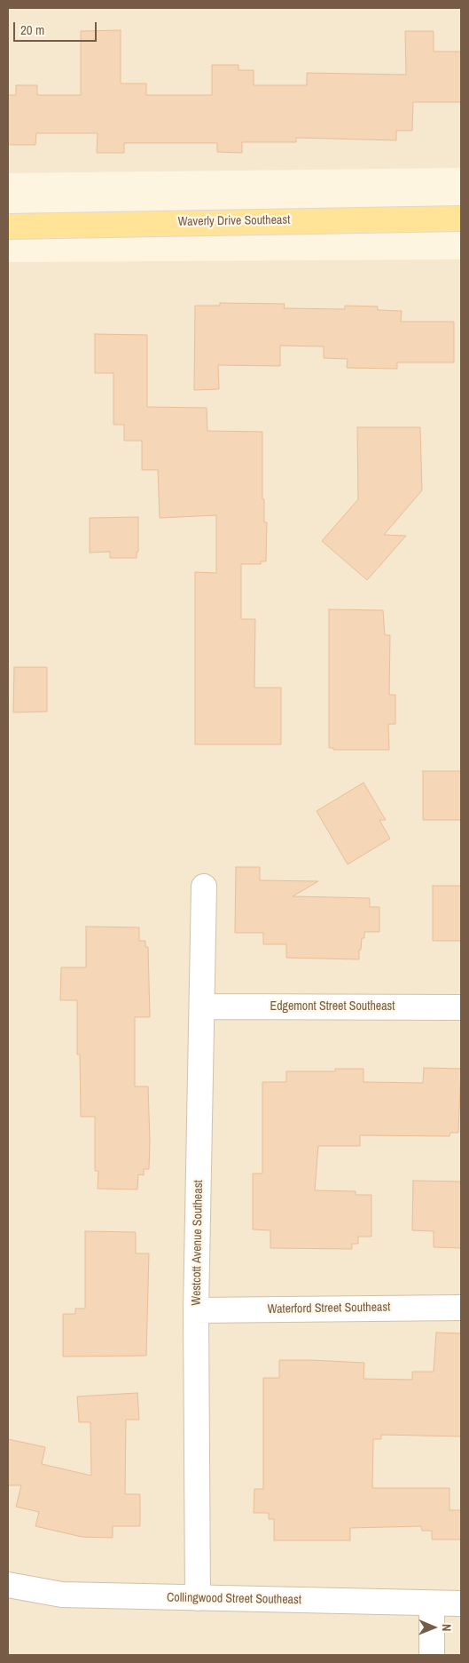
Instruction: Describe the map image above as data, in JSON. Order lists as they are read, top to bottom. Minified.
{"streets":{"main road":["Waverly Drive Southeast"],"street":["Edgemont Street Southeast","Westcott Avenue Southeast","Waterford Street Southeast","Collingwood Street Southeast"]},"crossings":[["Edgemont Street Southeast","Westcott Avenue Southeast"],["Westcott Avenue Southeast","Waterford Street Southeast"],["Westcott Avenue Southeast","Collingwood Street Southeast"]],"scale_bar":"20 m","north":"right"}
